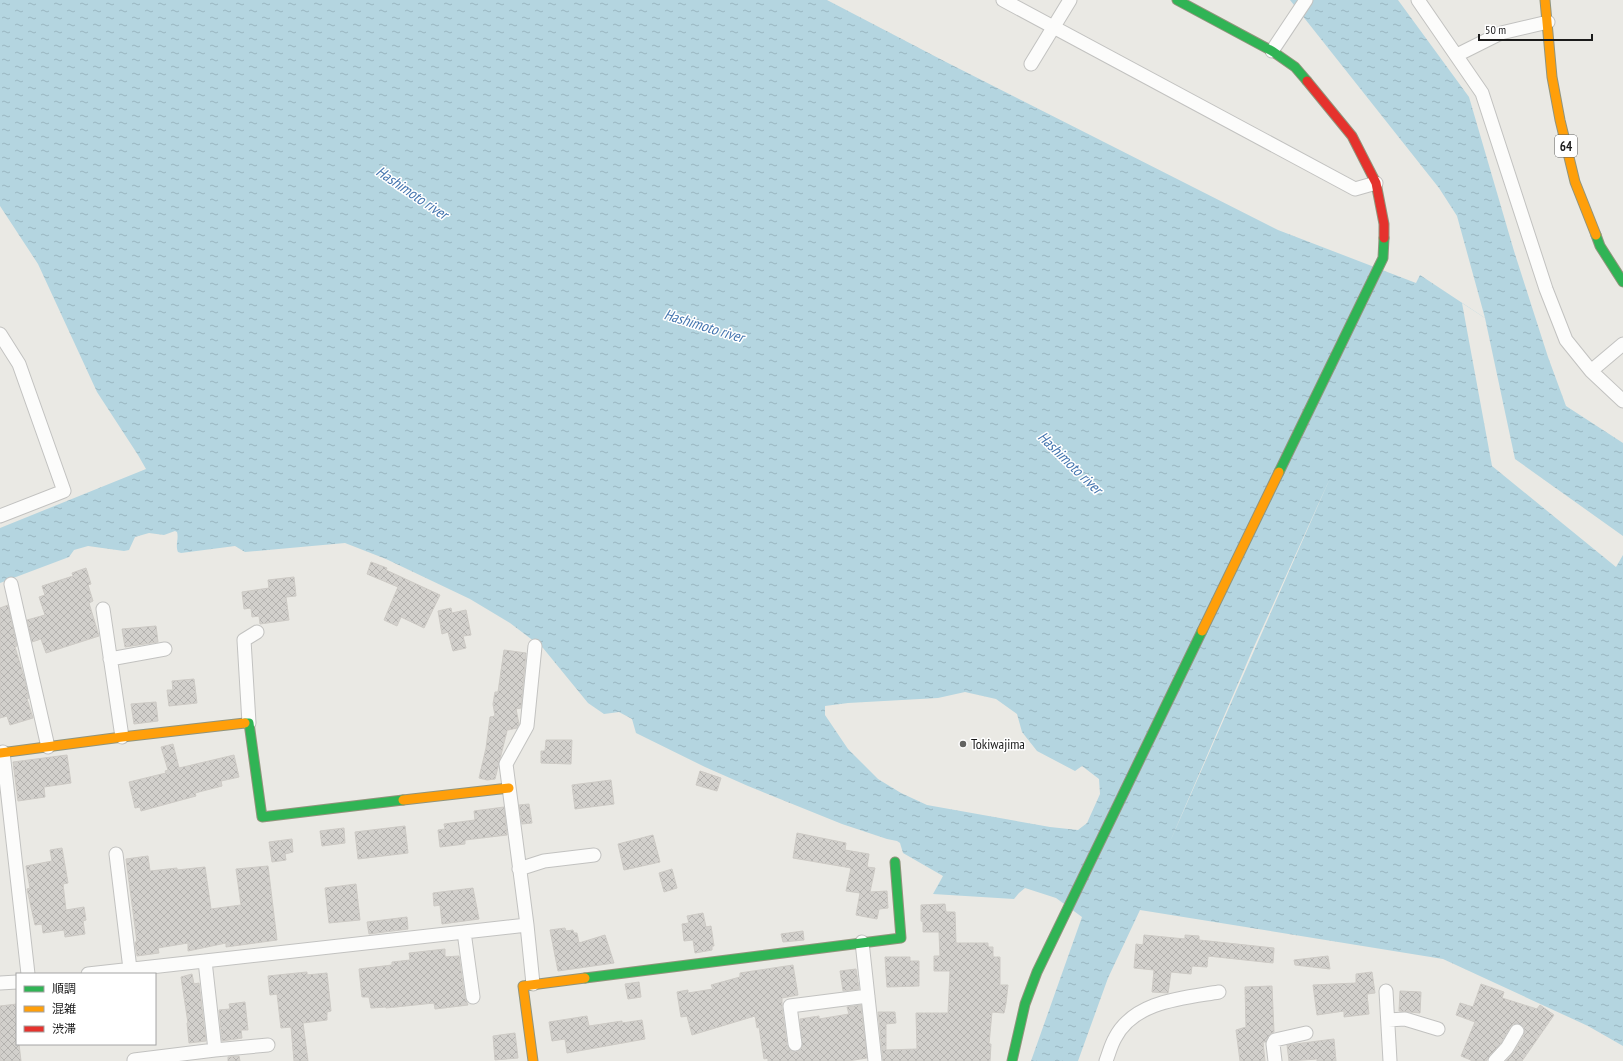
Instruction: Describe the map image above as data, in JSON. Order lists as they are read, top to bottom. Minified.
{"streets":{"street":["64"]},"water":["Hashimoto river"],"places":["Tokiwajima"],"legend":["順調","混雑","渋滞"],"scale_bar":"50 m"}
